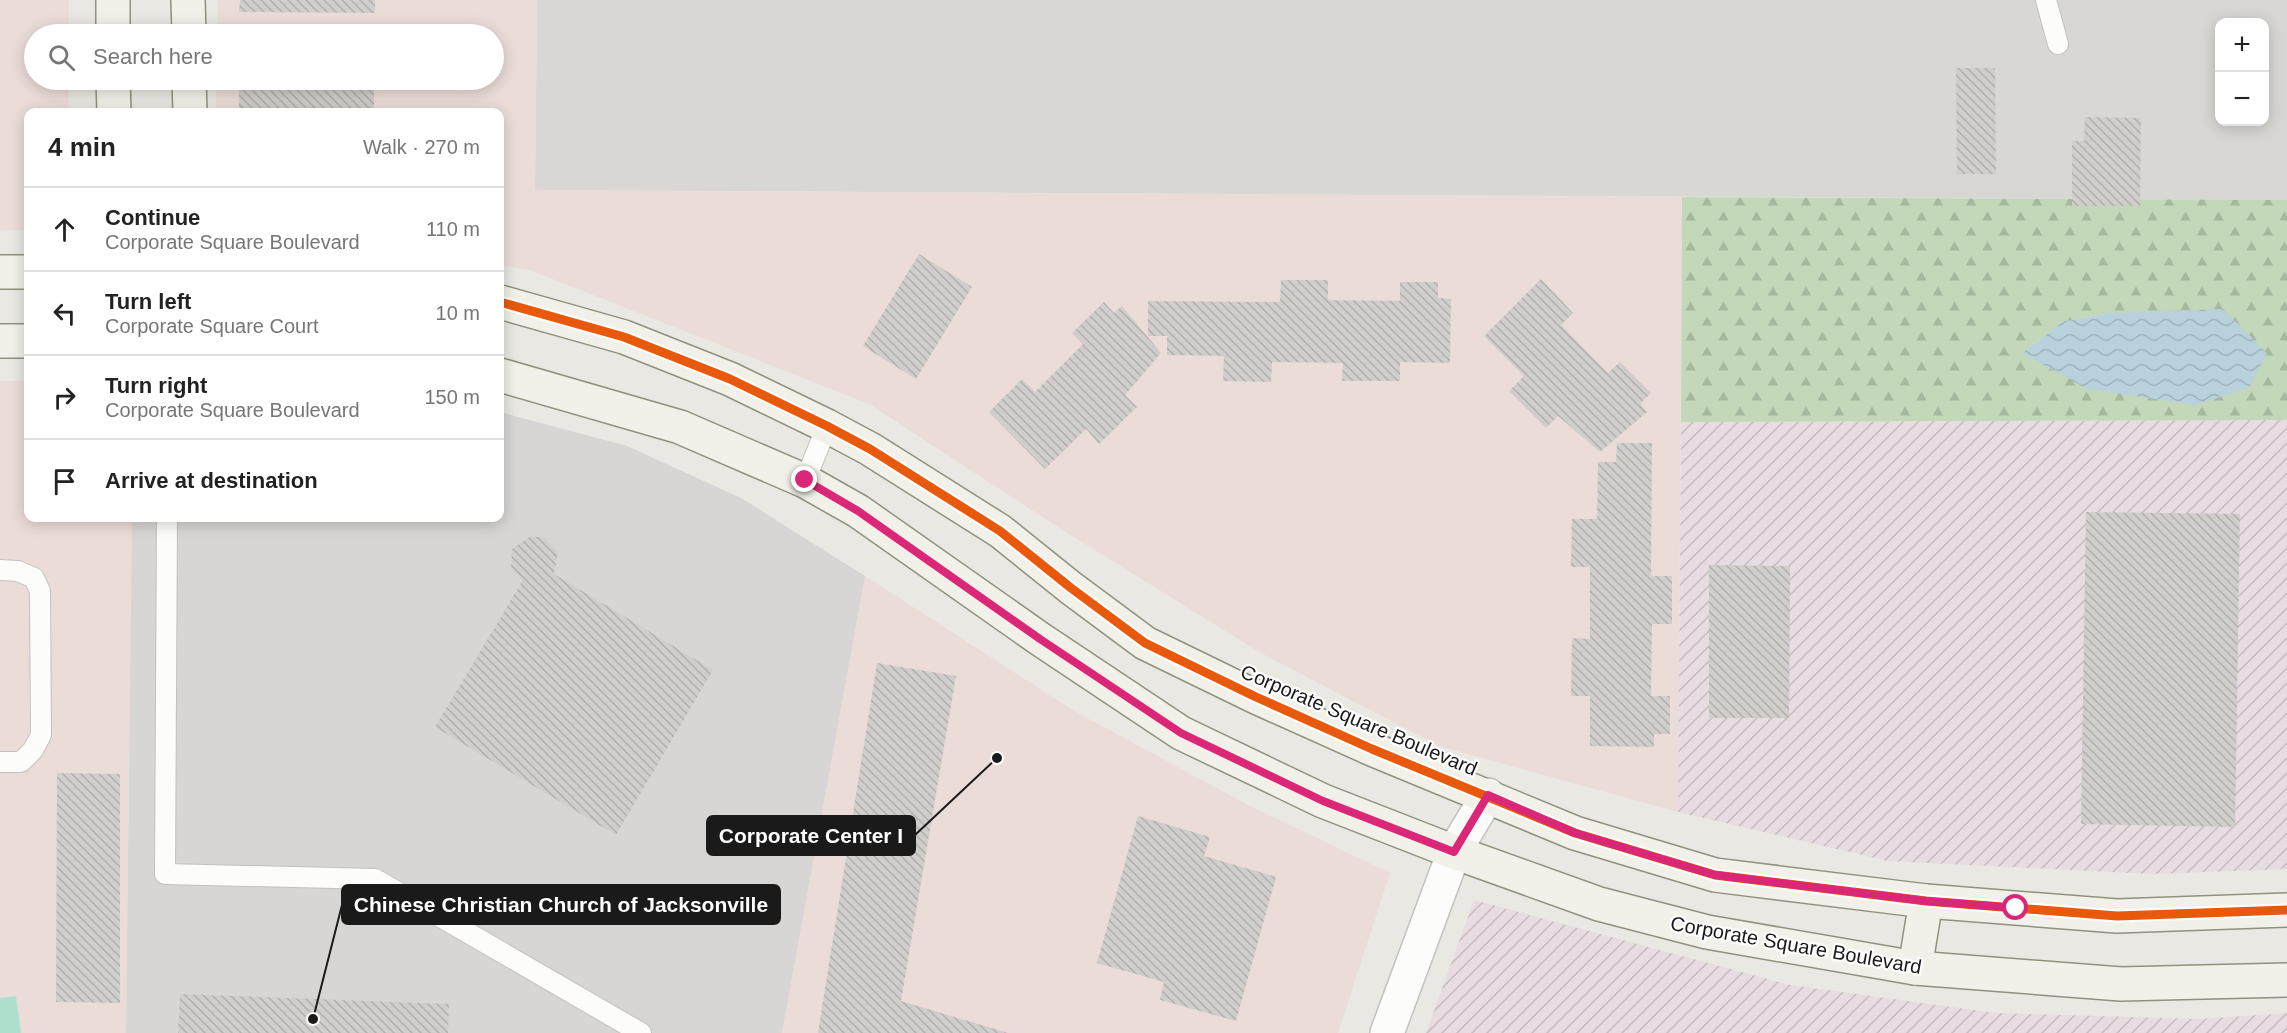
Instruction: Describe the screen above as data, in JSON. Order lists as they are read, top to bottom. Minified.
{"streets":{"street":["Corporate Square Boulevard"]},"places":["Corporate Center I","Chinese Christian Church of Jacksonville"],"page":{"map_buttons":["+","−"],"search":"Search here","heading":["4 min","Walk · 270 m"],"list":[["Continue","Corporate Square Boulevard","110 m"],["Turn left","Corporate Square Court","10 m"],["Turn right","Corporate Square Boulevard","150 m"],"Arrive at destination"]}}
